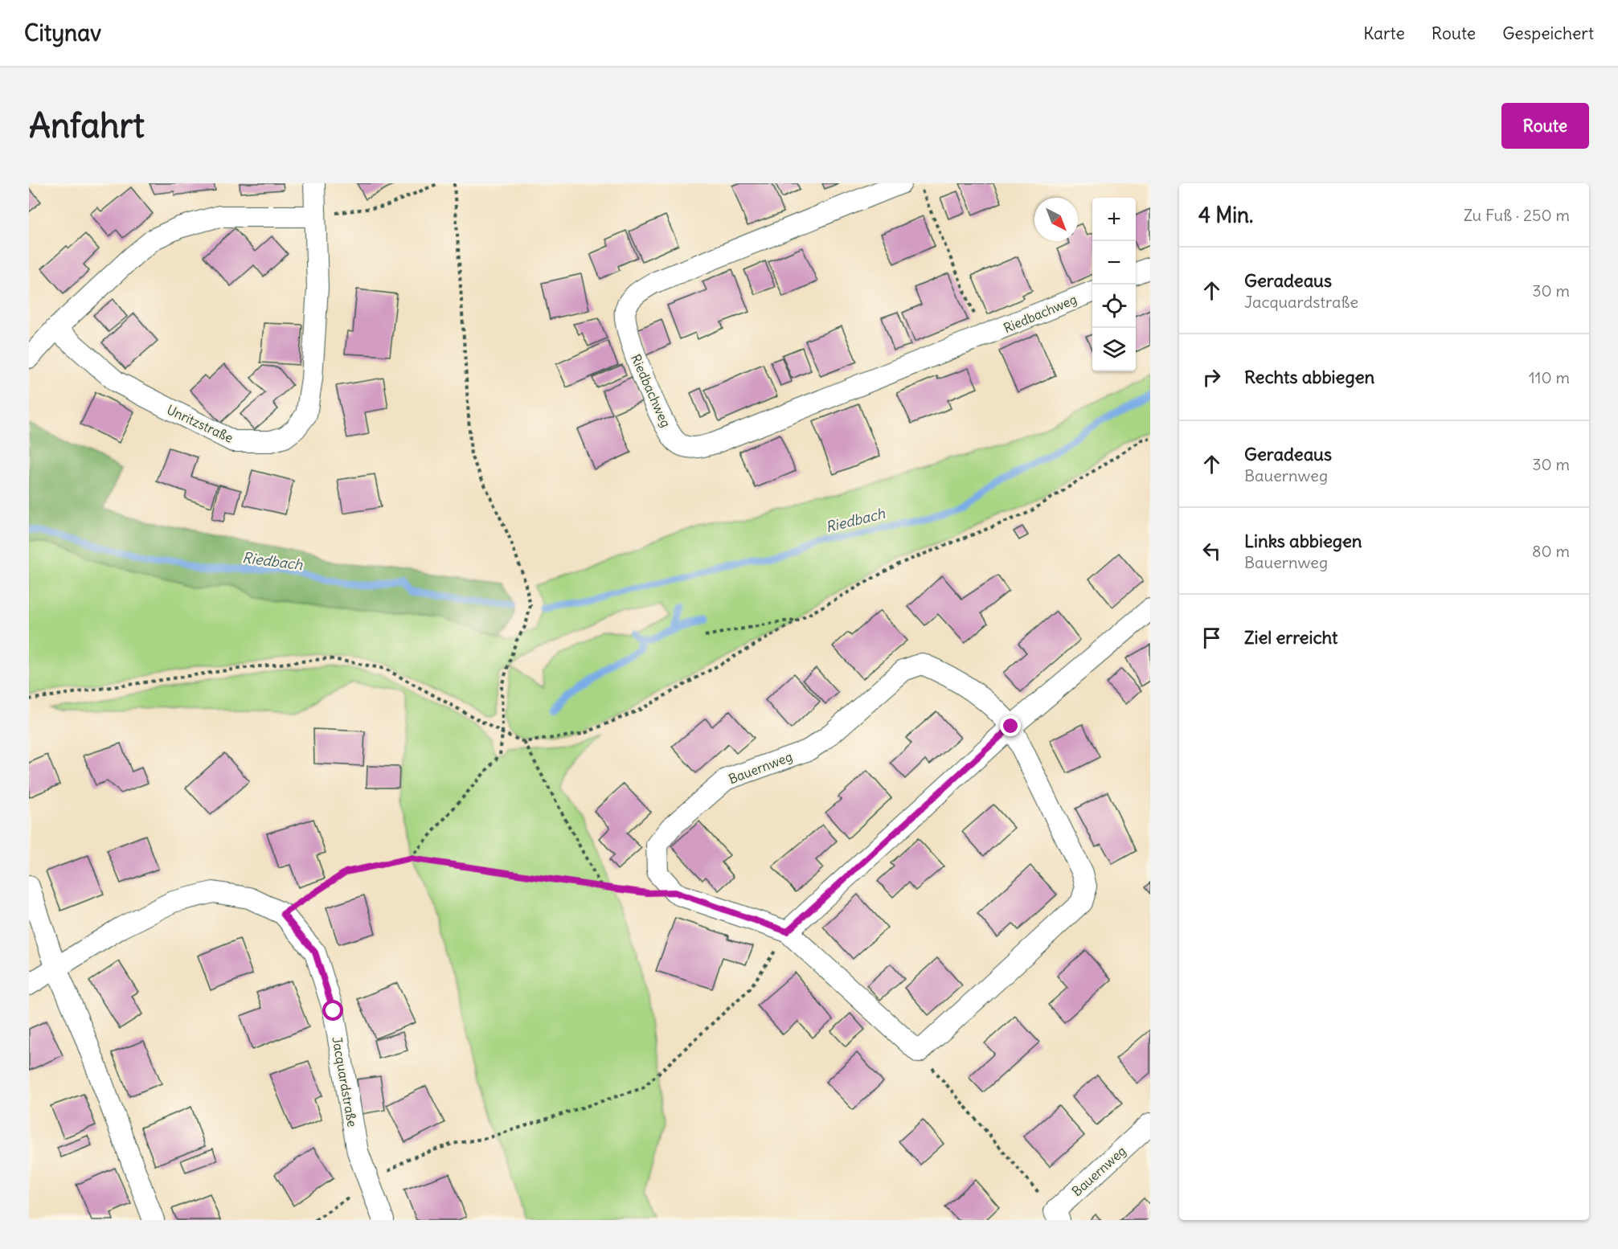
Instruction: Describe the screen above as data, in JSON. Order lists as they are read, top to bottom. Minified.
{"streets":{"street":["Riedbachweg","Unritzstraße","Bauernweg","Jacquardstraße"]},"water":["Riedbach"],"north":"bottom right","page":{"header":"Citynav","nav":["Karte","Route","Gespeichert"],"buttons":"Route","title":"Anfahrt","heading":["4 Min.","Zu Fuß · 250 m"],"map_buttons":["+","−"],"list":[["Geradeaus","Jacquardstraße","30 m"],["Rechts abbiegen","110 m"],["Geradeaus","Bauernweg","30 m"],["Links abbiegen","Bauernweg","80 m"],"Ziel erreicht"]}}
